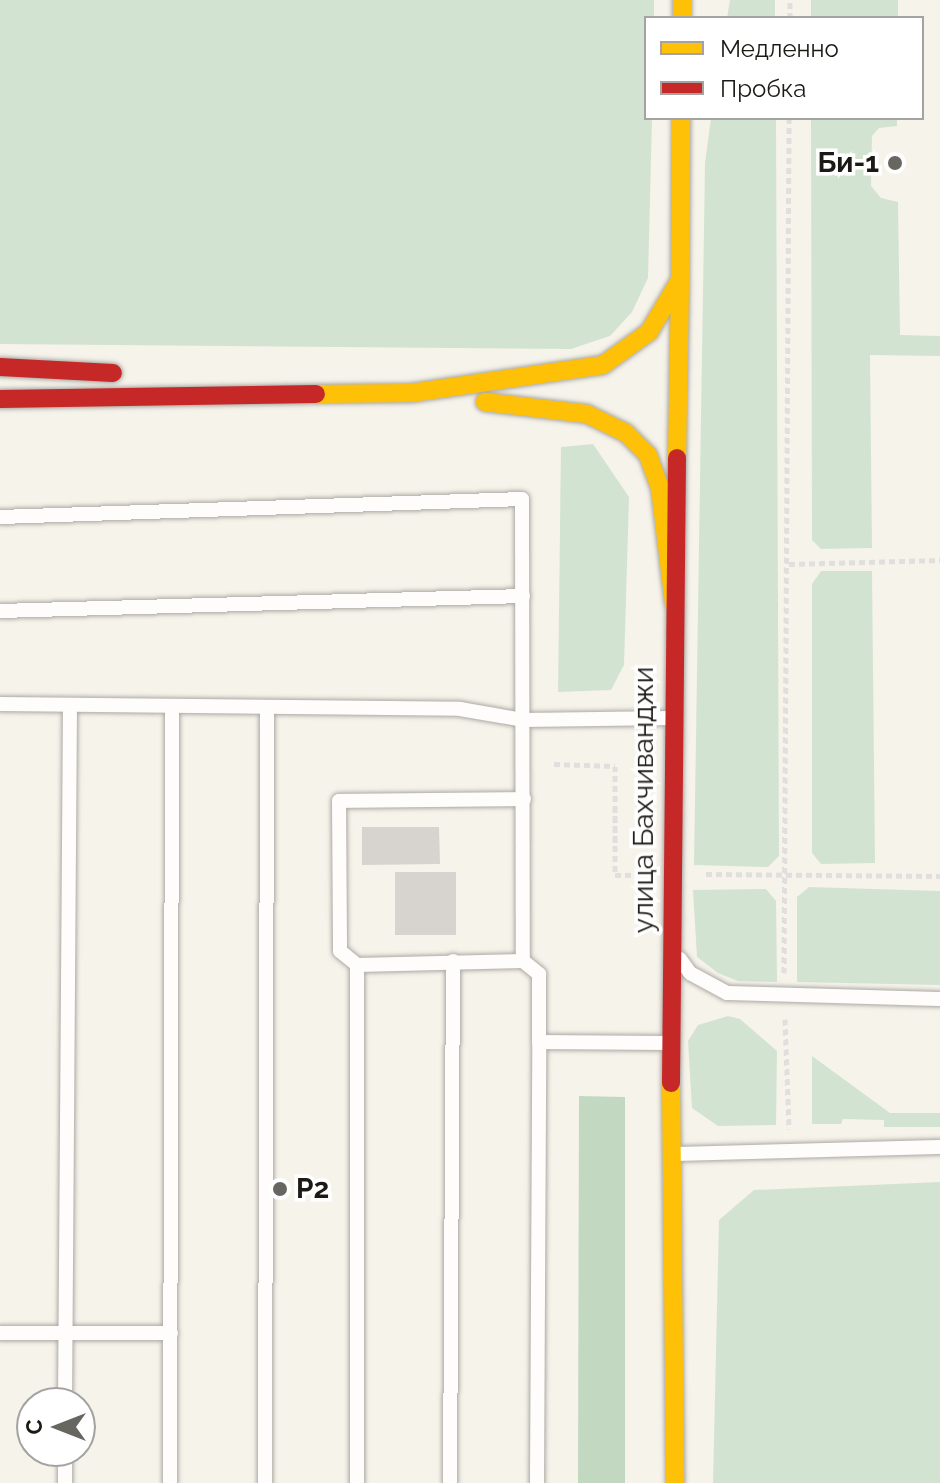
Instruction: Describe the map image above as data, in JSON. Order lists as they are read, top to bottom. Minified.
{"streets":{"main road":["улица Бахчиванджи"]},"places":["Би-1","P2"],"legend":["Медленно","Пробка"],"north":"left"}
